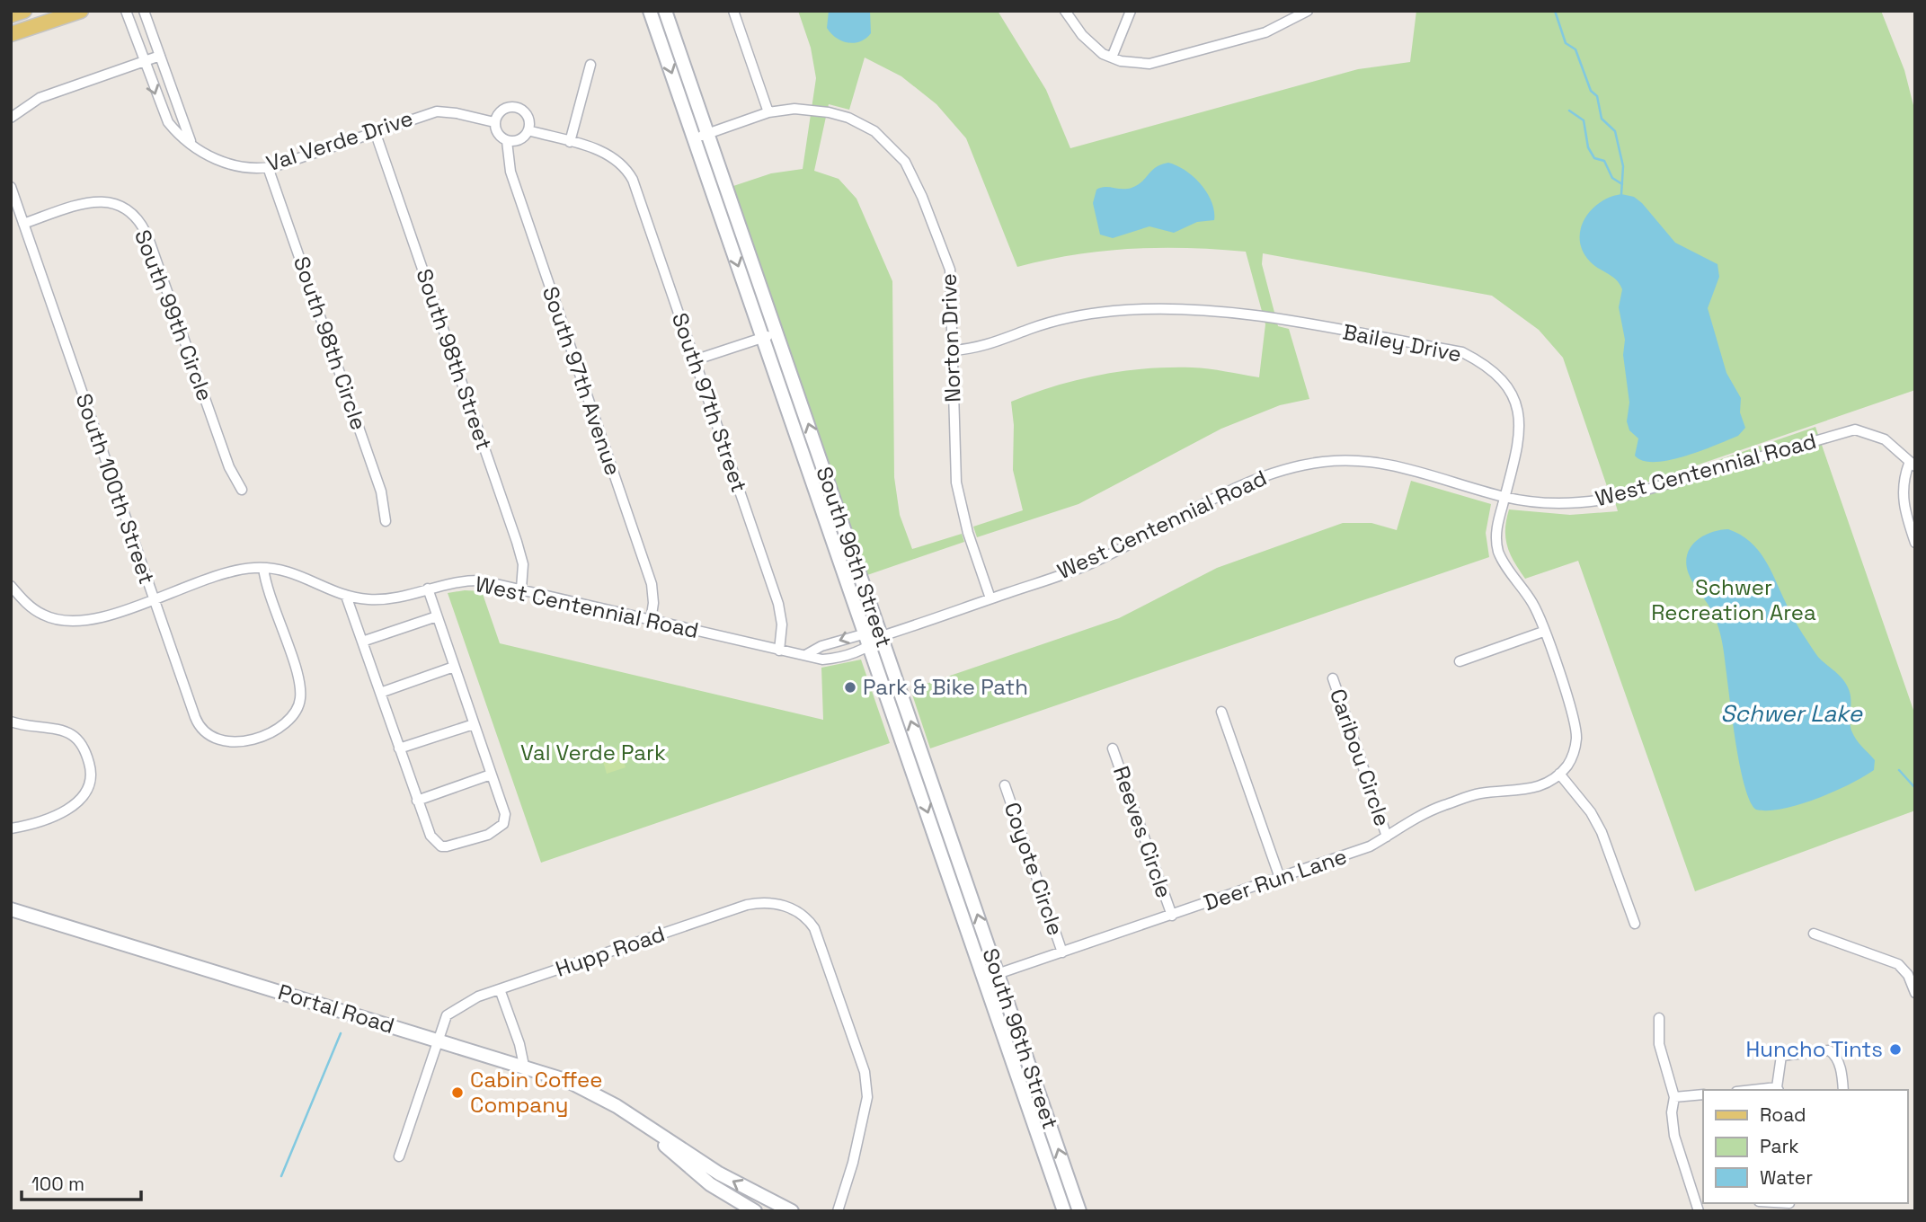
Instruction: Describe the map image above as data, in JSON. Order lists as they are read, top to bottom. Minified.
{"streets":{"main road":["South 96th Street","Portal Road"],"street":["Val Verde Drive","South 99th Circle","Norton Drive","South 98th Circle","Bailey Drive","South 98th Street","South 97th Avenue","South 97th Street","West Centennial Road","South 100th Street","Caribou Circle","Reeves Circle","Coyote Circle","Deer Run Lane","Hupp Road"]},"crossings":[["Val Verde Drive","South 98th Circle"],["Val Verde Drive","South 98th Street"],["Val Verde Drive","South 97th Avenue"],["South 99th Circle","South 100th Street"],["Norton Drive","Bailey Drive"],["Norton Drive","West Centennial Road"],["Norton Drive","South 96th Street"],["Bailey Drive","West Centennial Road"],["Bailey Drive","Deer Run Lane"],["South 98th Street","West Centennial Road"],["South 97th Avenue","West Centennial Road"],["South 97th Street","West Centennial Road"],["West Centennial Road","South 100th Street"],["West Centennial Road","South 96th Street"],["South 96th Street","Deer Run Lane"],["Caribou Circle","Deer Run Lane"],["Reeves Circle","Deer Run Lane"],["Coyote Circle","Deer Run Lane"],["Hupp Road","Portal Road"]],"water":["Schwer Lake"],"parks":["Schwer Recreation Area","Val Verde Park"],"places":["Park & Bike Path","Huncho Tints","Cabin Coffee Company"],"legend":["Road","Park","Water"],"scale_bar":"100 m"}
